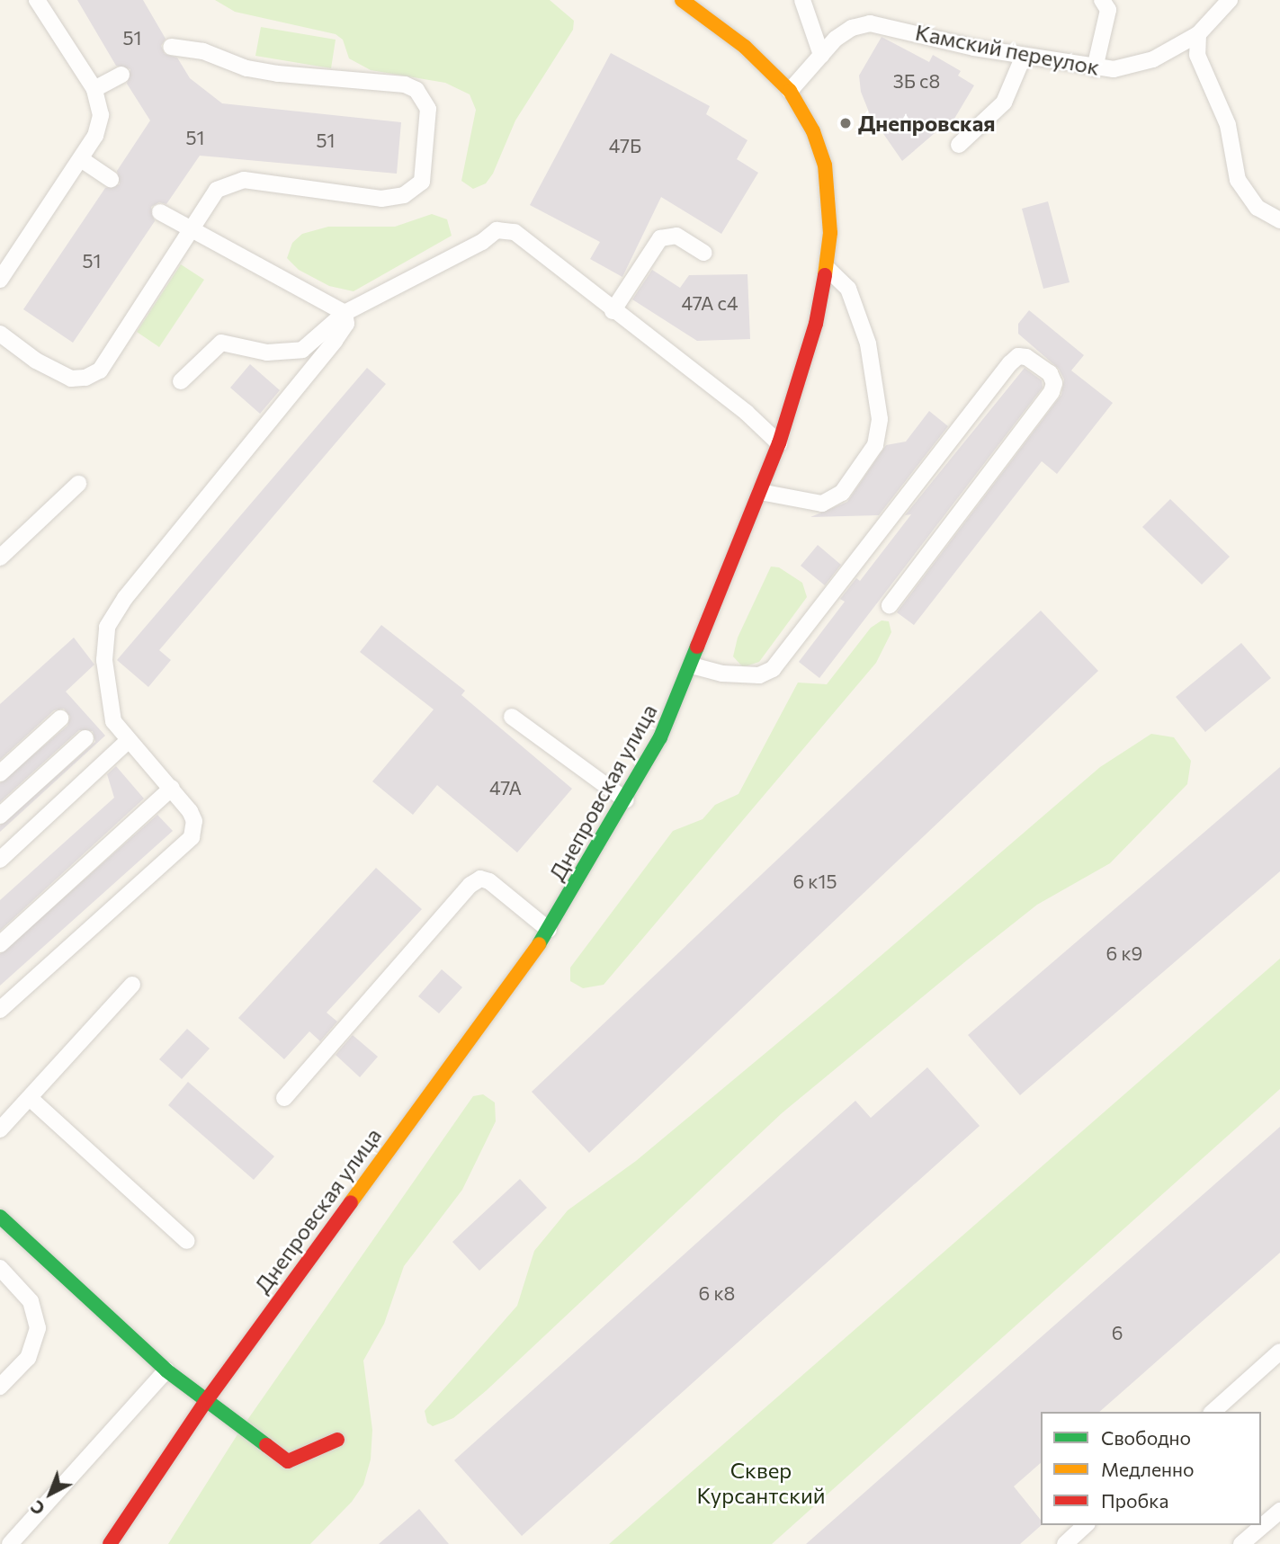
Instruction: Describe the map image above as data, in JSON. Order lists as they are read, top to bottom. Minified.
{"streets":{"main road":["Днепровская улица"],"lane":["Камский переулок"]},"crossings":[["Камский переулок","Днепровская улица"]],"parks":["Сквер Курсантский"],"places":["Днепровская"],"house_numbers":["51","3Б с8","51","51","47Б","51","47А с4","47А","6 к15","6 к9","6 к8","6"],"legend":["Свободно","Медленно","Пробка"],"north":"bottom left"}
